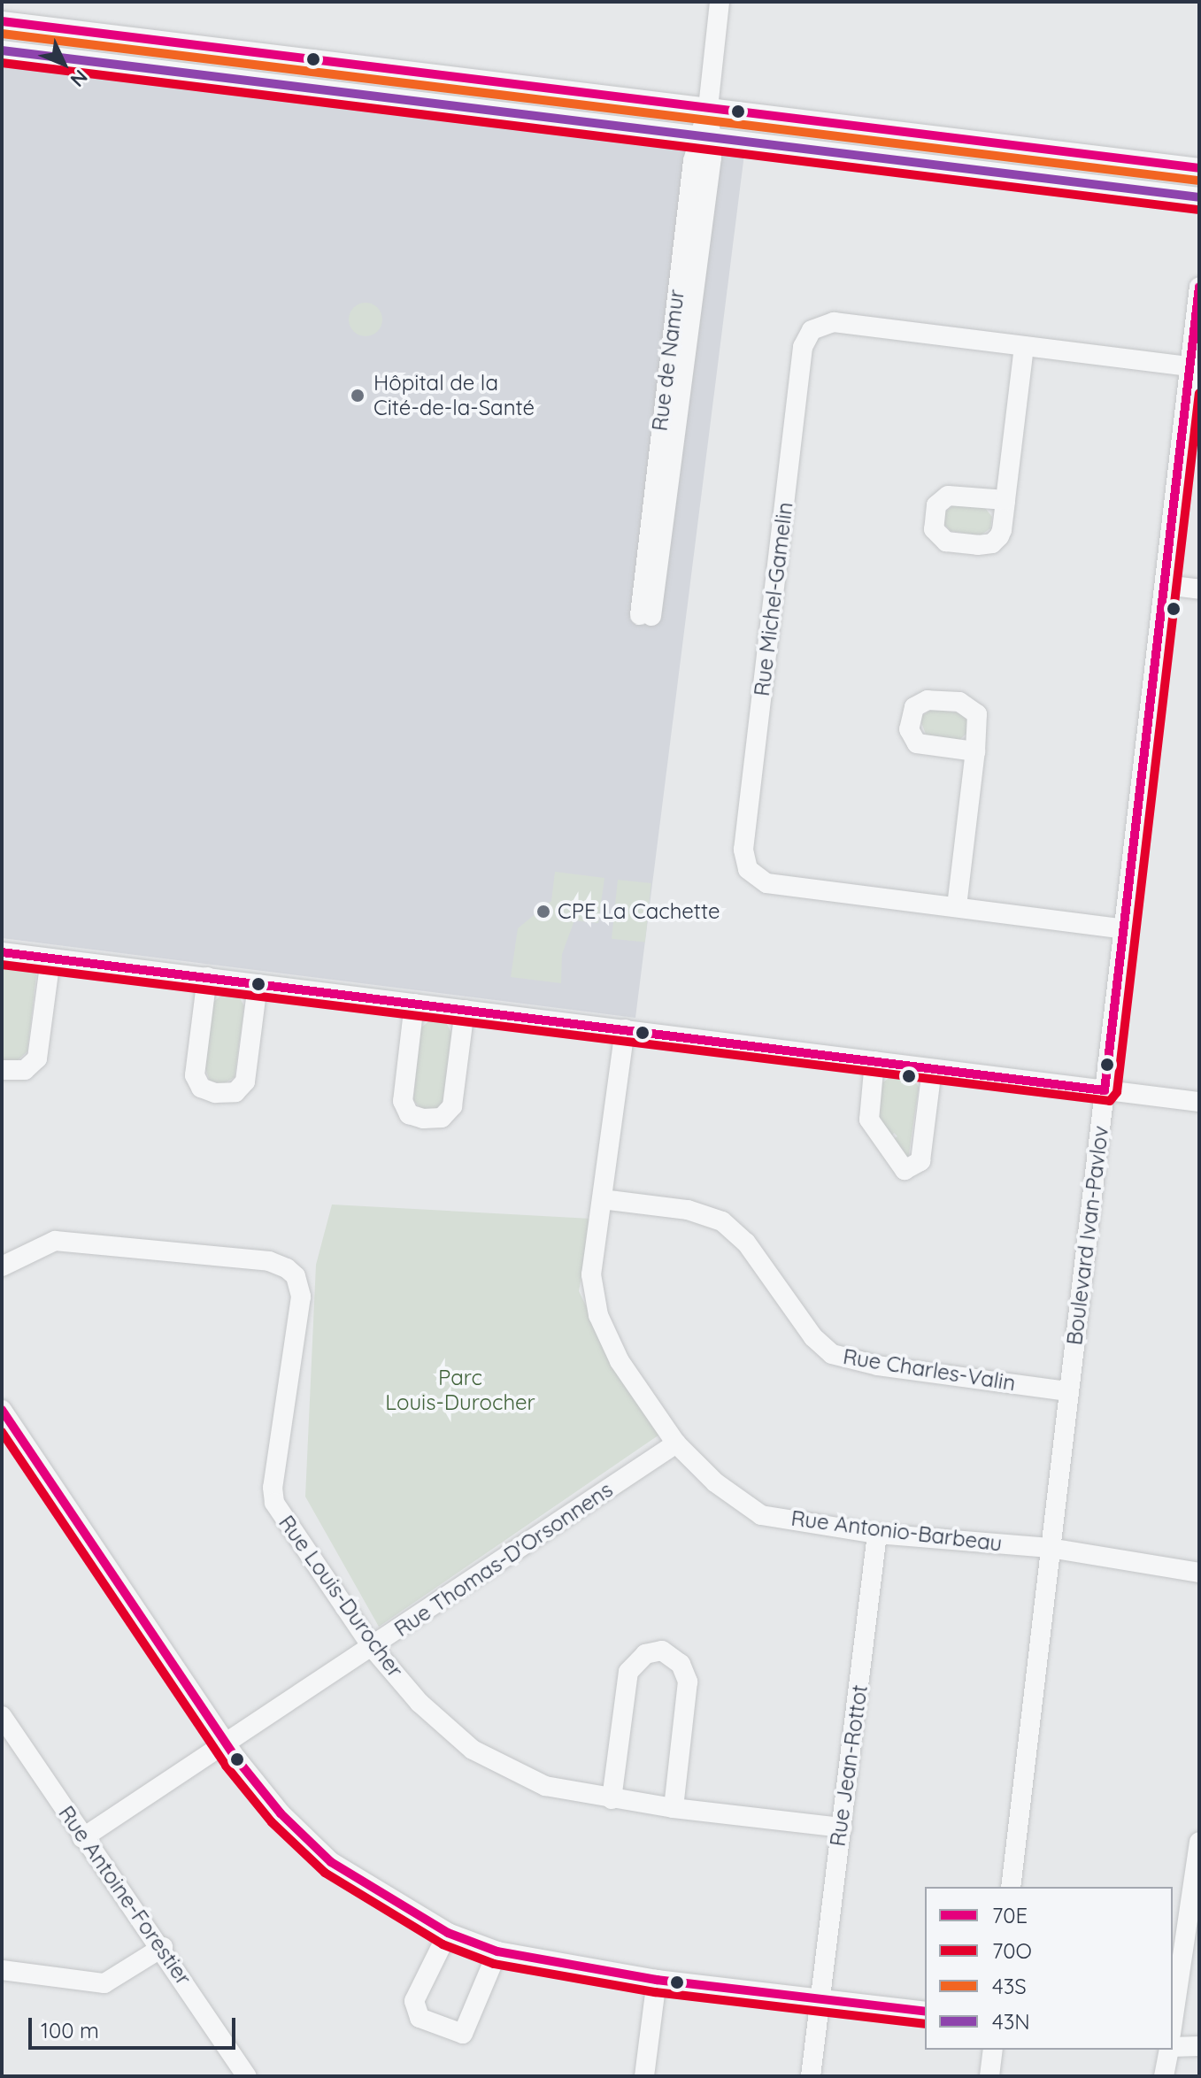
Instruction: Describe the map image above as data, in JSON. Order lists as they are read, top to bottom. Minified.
{"streets":{"street":["Rue de Namur","Rue Michel-Gamelin","Boulevard Ivan-Pavlov","Rue Charles-Valin","Rue Antonio-Barbeau","Rue Thomas-D'Orsonnens","Rue Louis-Durocher","Rue Jean-Rottot","Rue Antoine-Forestier"]},"crossings":[["Rue Michel-Gamelin","Boulevard Ivan-Pavlov"],["Boulevard Ivan-Pavlov","Rue Charles-Valin"],["Boulevard Ivan-Pavlov","Rue Antonio-Barbeau"],["Rue Charles-Valin","Rue Antonio-Barbeau"],["Rue Antonio-Barbeau","Rue Thomas-D'Orsonnens"],["Rue Antonio-Barbeau","Rue Jean-Rottot"],["Rue Thomas-D'Orsonnens","Rue Louis-Durocher"],["Rue Thomas-D'Orsonnens","Rue Antoine-Forestier"],["Rue Louis-Durocher","Rue Jean-Rottot"]],"parks":["Parc Louis-Durocher"],"places":["Hôpital de la Cité-de-la-Santé","CPE La Cachette"],"lines":["transit line 70E","transit line 43S","transit line 43N","transit line 70O"],"legend":["70E","70O","43S","43N"],"scale_bar":"100 m","north":"bottom right"}
